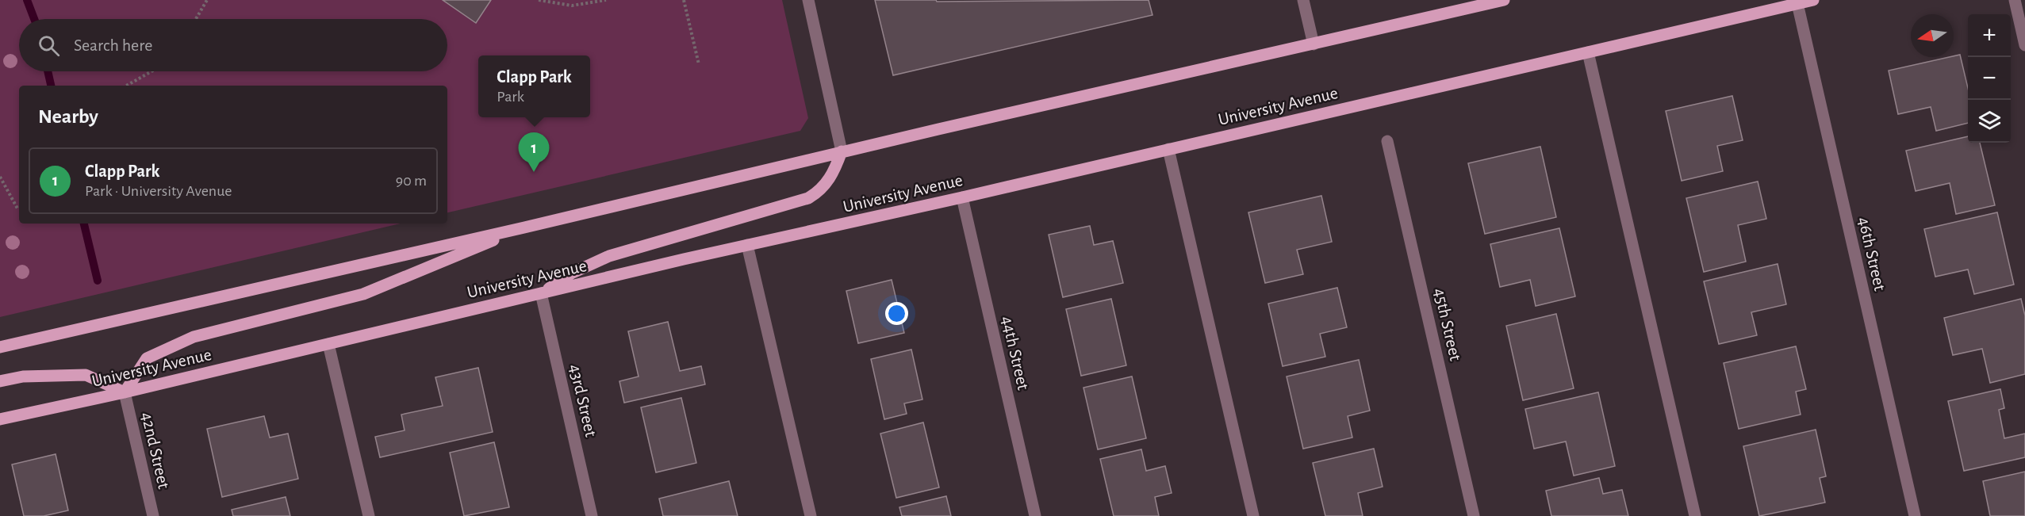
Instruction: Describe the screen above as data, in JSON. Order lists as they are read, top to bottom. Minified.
{"streets":{"main road":["University Avenue"],"street":["46th Street","45th Street","44th Street","43rd Street","42nd Street"]},"crossings":[["University Avenue","46th Street"],["University Avenue","44th Street"],["University Avenue","43rd Street"],["University Avenue","42nd Street"]],"north":"left","page":{"map_buttons":["+","−"],"search":"Search here","popup":["Clapp Park","Park"],"heading":"Nearby","pins":"1","list":[{"mark":"1","name":"Clapp Park","note":"Park · University Avenue","value":"90 m"}]}}
